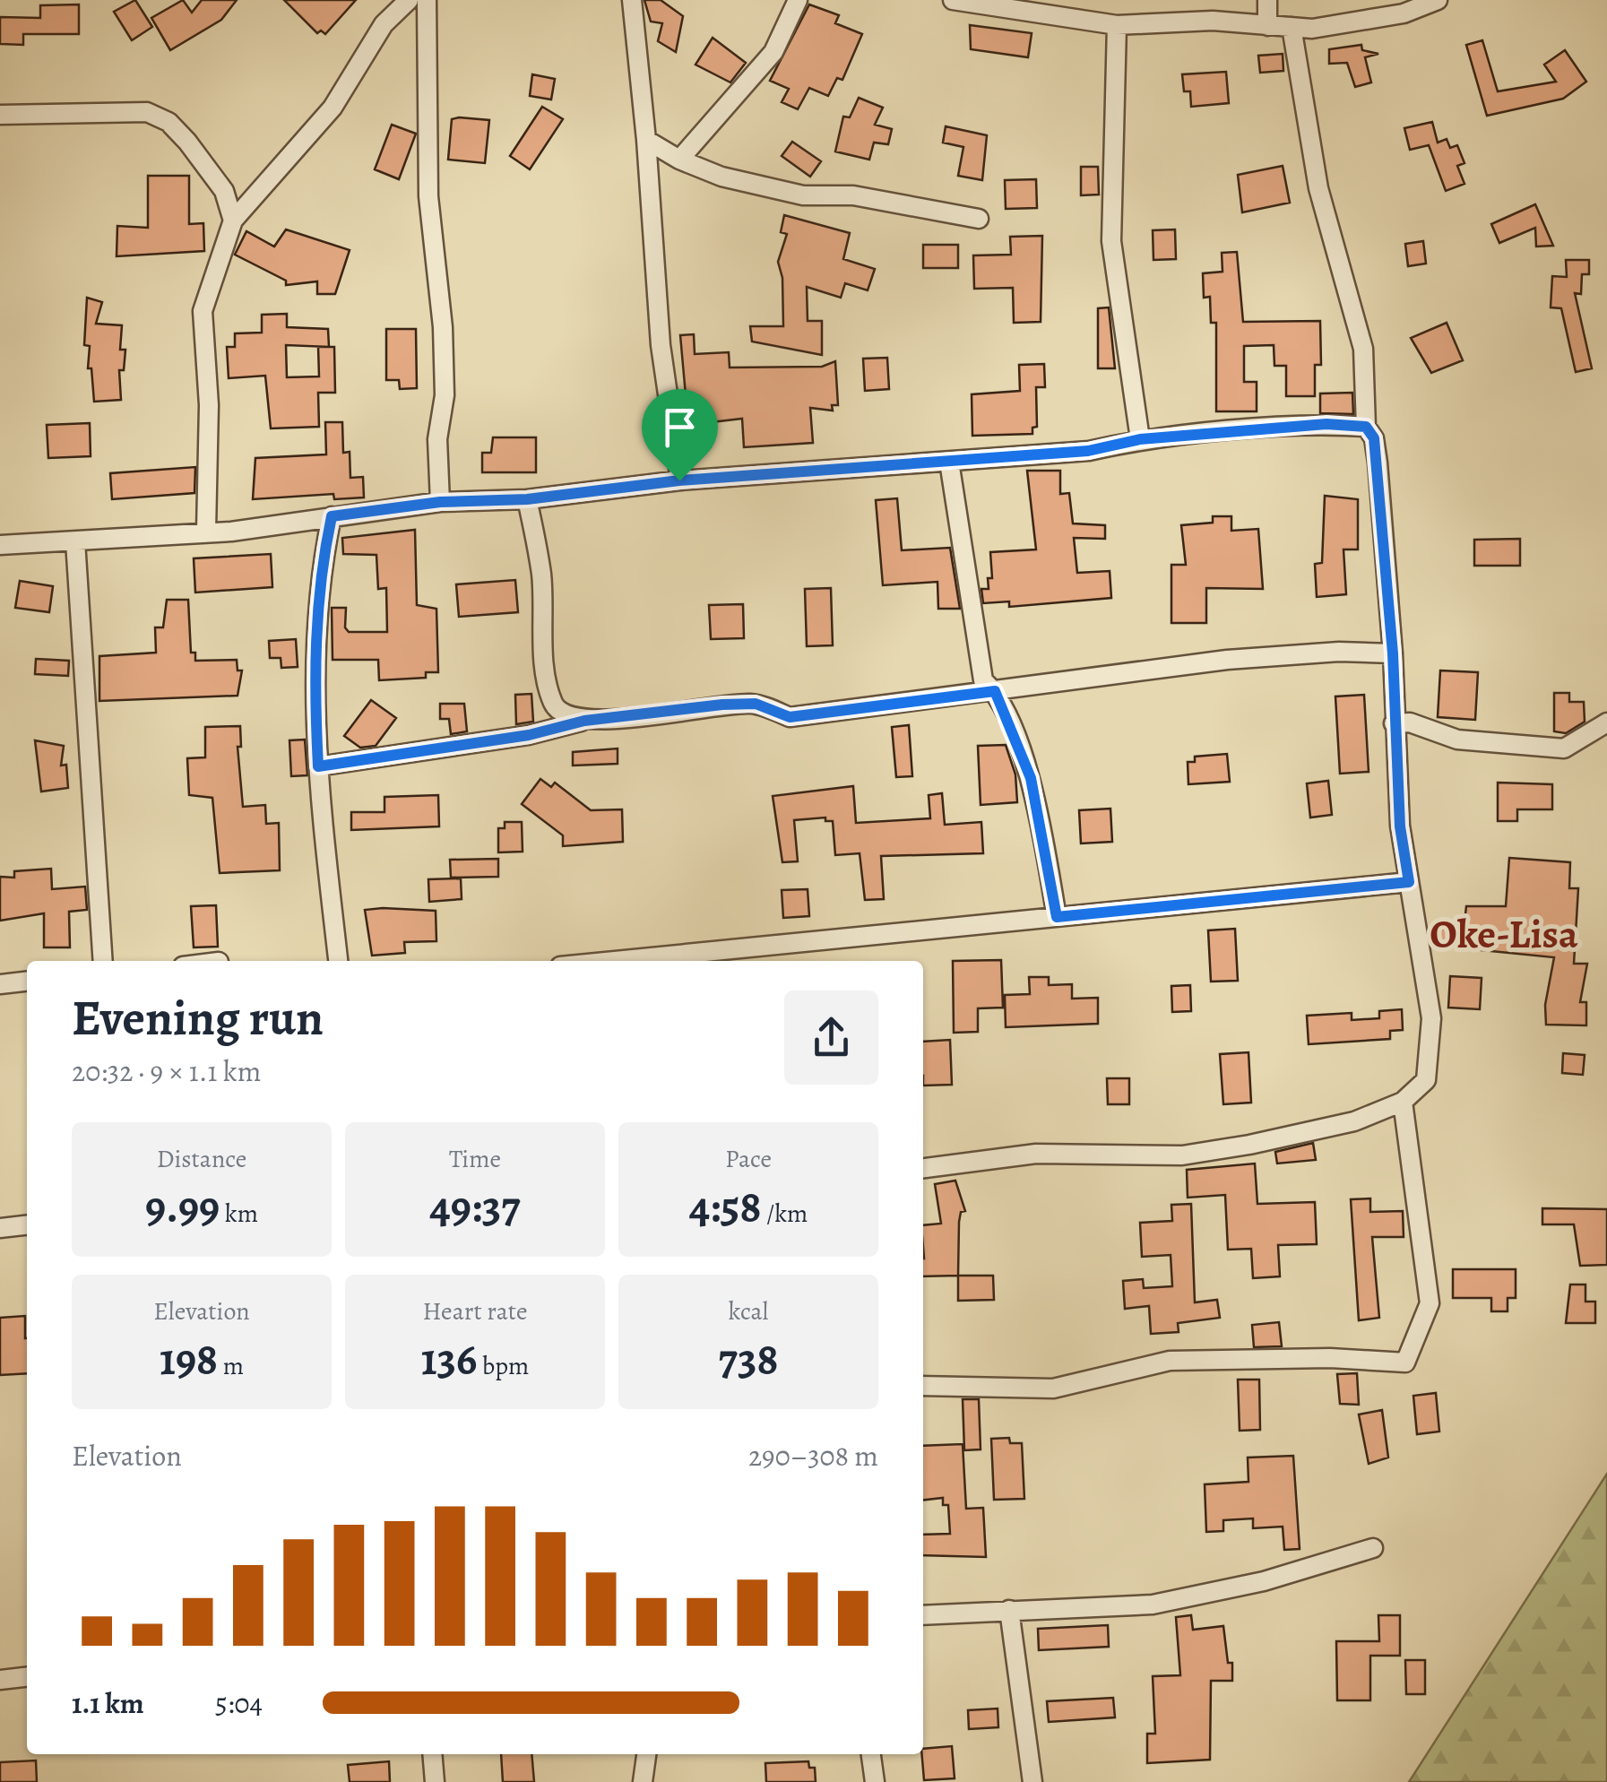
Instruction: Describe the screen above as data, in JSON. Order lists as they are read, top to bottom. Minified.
{"districts":["Oke-Lisa"],"page":{"heading":["Evening run","20:32 · 9 × 1.1 km"],"stats":[["Distance","9.99 km"],["Time","49:37"],["Pace","4:58 /km"],["Elevation","198 m"],["Heart rate","136 bpm"],["kcal","738"]],"chart":["Elevation","290–308 m"],"list":[{"name":"1.1 km","note":"5:04"}]}}
